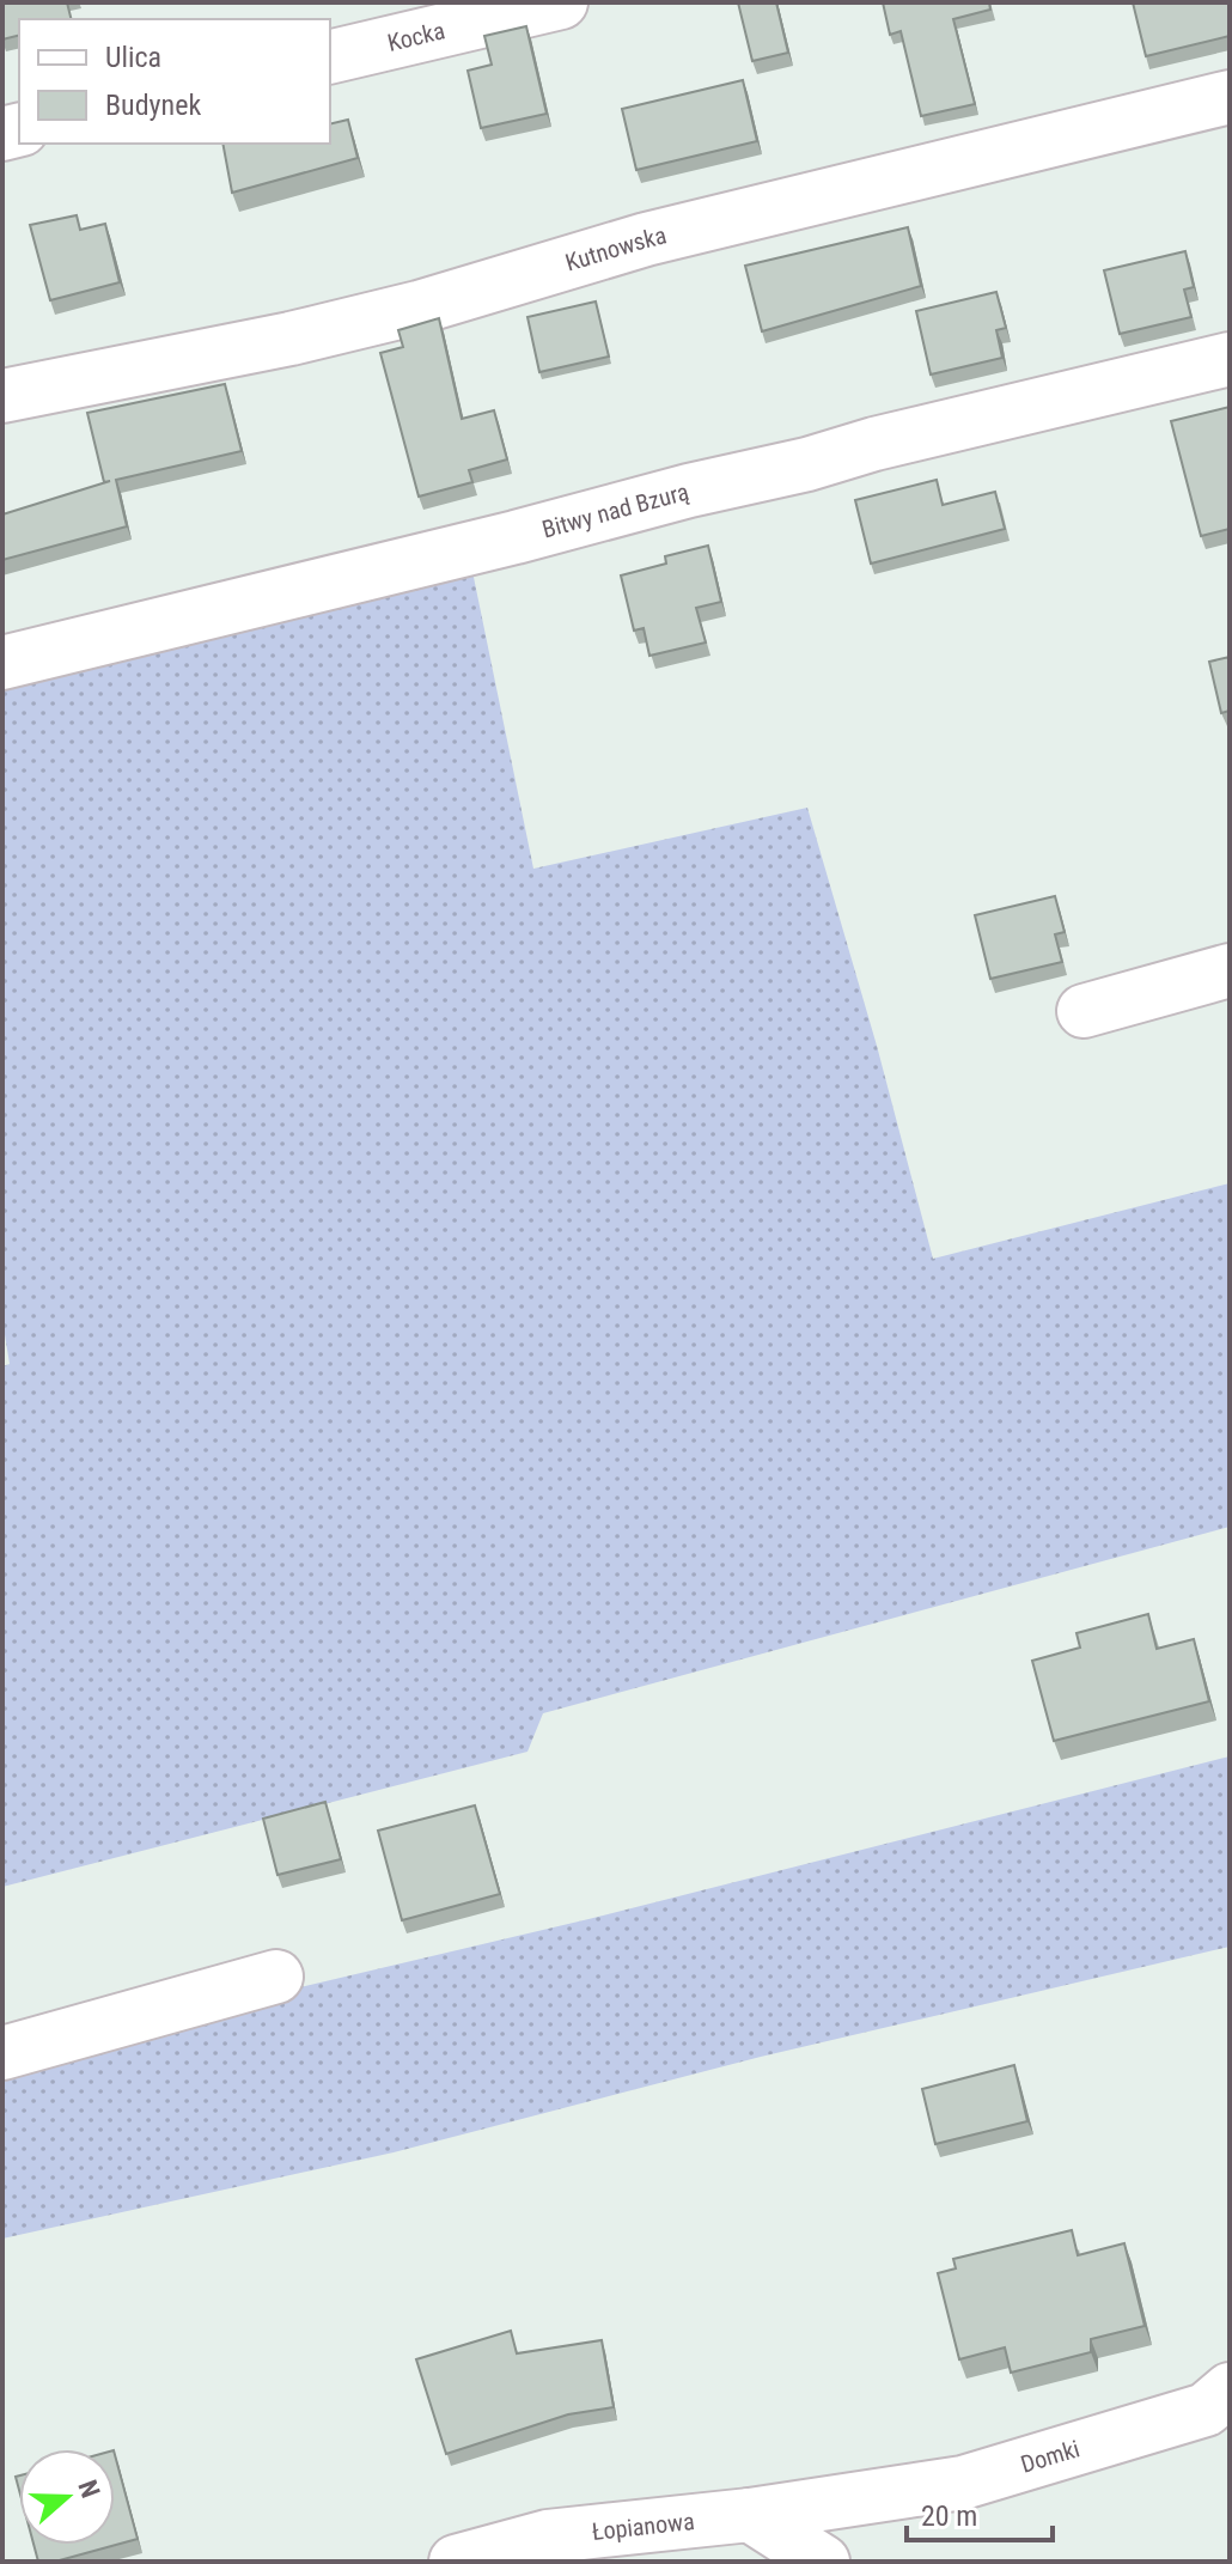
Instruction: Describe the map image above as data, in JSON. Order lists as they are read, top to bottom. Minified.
{"streets":{"street":["Kocka","Kutnowska","Bitwy nad Bzurą","Domki","Łopianowa"]},"crossings":[["Domki","Łopianowa"]],"legend":["Ulica","Budynek"],"scale_bar":"20 m","north":"right"}
